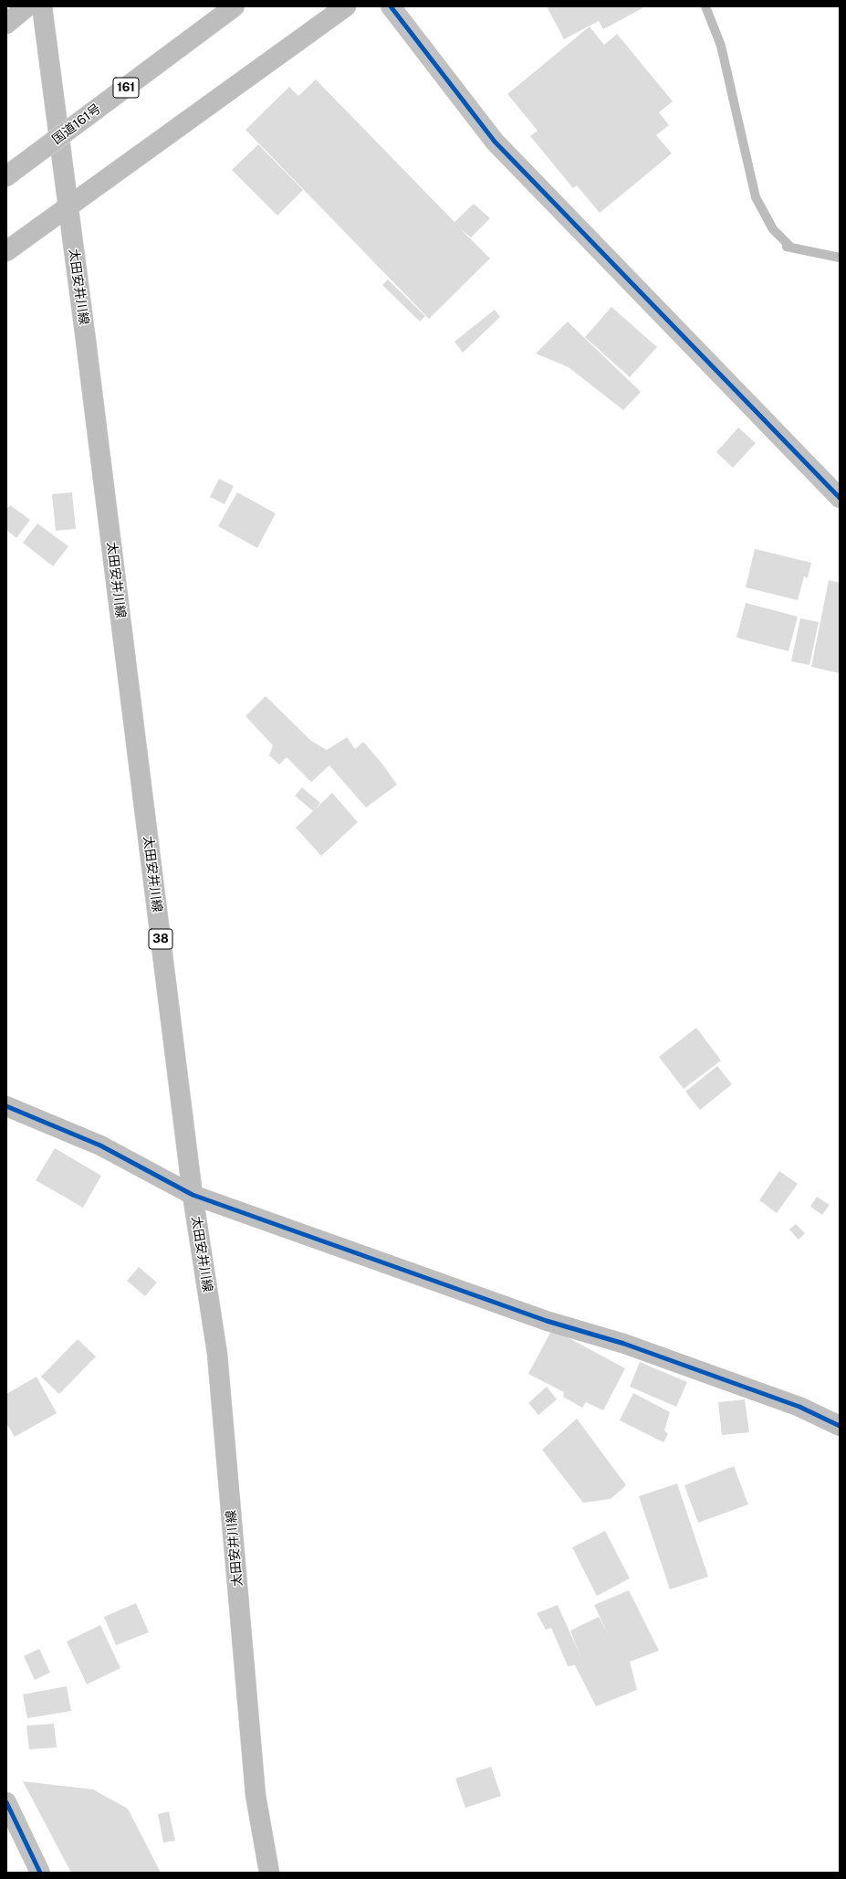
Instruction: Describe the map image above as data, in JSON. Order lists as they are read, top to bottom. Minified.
{"streets":{"main road":["161","国道161号","太田安井川線","38"]}}
